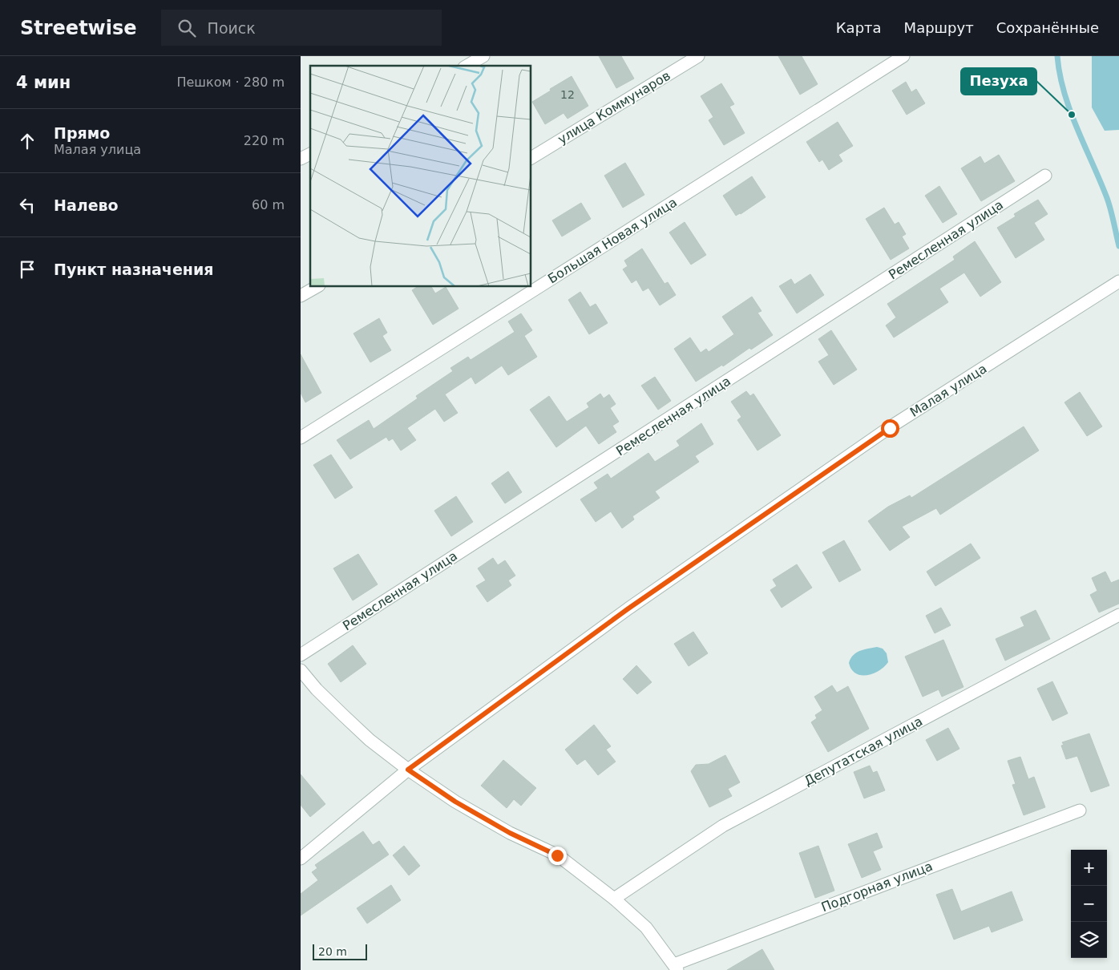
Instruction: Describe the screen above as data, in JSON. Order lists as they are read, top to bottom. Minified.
{"streets":{"street":["улица Коммунаров","Ремесленная улица","Большая Новая улица","Малая улица","Депутатская улица","Подгорная улица"]},"places":["Пезуха"],"house_numbers":["12"],"scale_bar":"20 m","page":{"header":"Streetwise","search":"Поиск","nav":["Карта","Маршрут","Сохранённые"],"heading":["4 мин","Пешком · 280 m"],"list":[["Прямо","Малая улица","220 m"],["Налево","60 m"],"Пункт назначения"],"map_buttons":["+","−"],"scale":"20 m"}}
